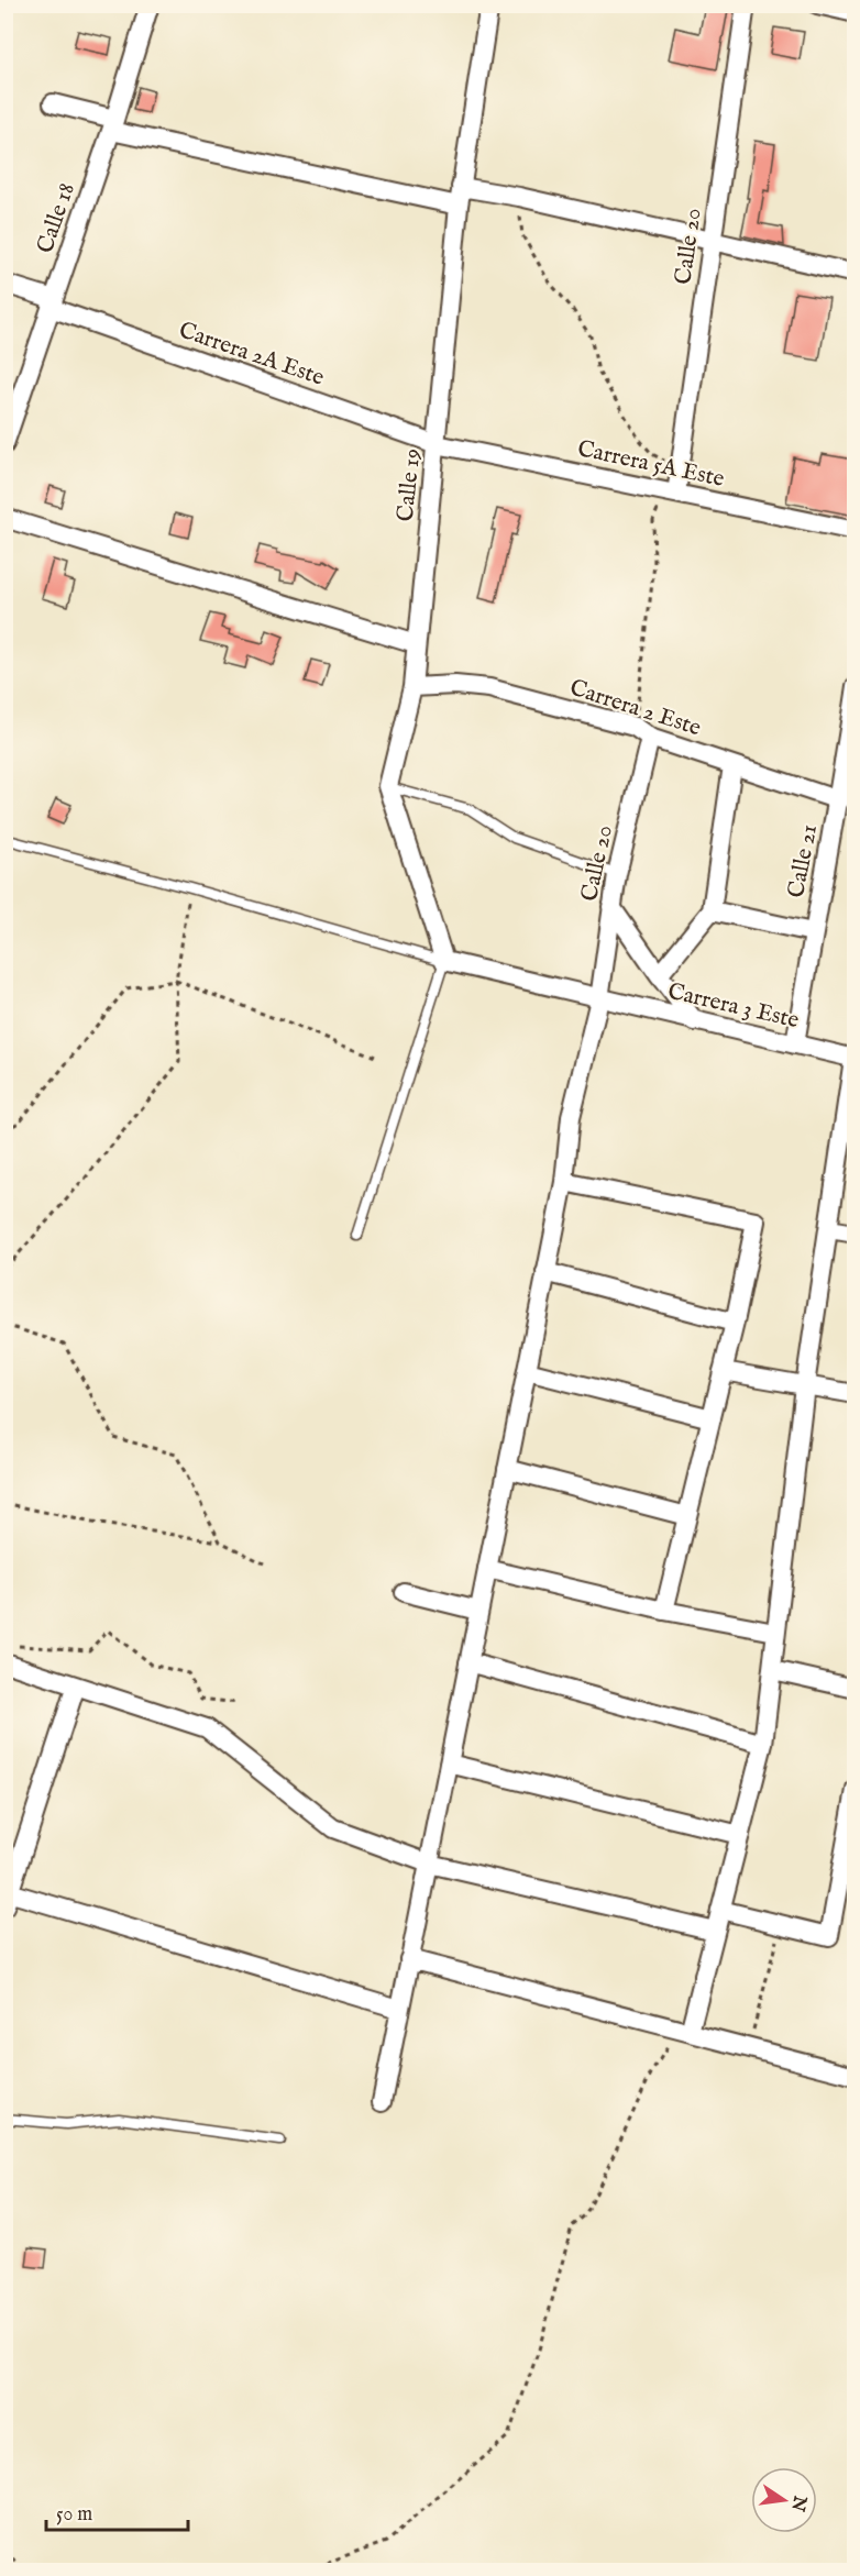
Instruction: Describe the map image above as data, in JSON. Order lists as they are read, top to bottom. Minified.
{"streets":{"street":["Calle 18","Calle 20","Carrera 2A Este","Carrera 5A Este","Calle 19","Carrera 2 Este","Calle 21","Carrera 3 Este"]},"crossings":[["Calle 18","Carrera 2A Este"],["Calle 20","Carrera 5A Este"],["Calle 20","Carrera 2 Este"],["Calle 20","Carrera 3 Este"],["Carrera 2A Este","Carrera 5A Este"],["Carrera 2A Este","Calle 19"],["Carrera 5A Este","Calle 19"],["Calle 19","Carrera 2 Este"],["Carrera 2 Este","Calle 21"],["Calle 21","Carrera 3 Este"]],"scale_bar":"50 m","north":"right"}
